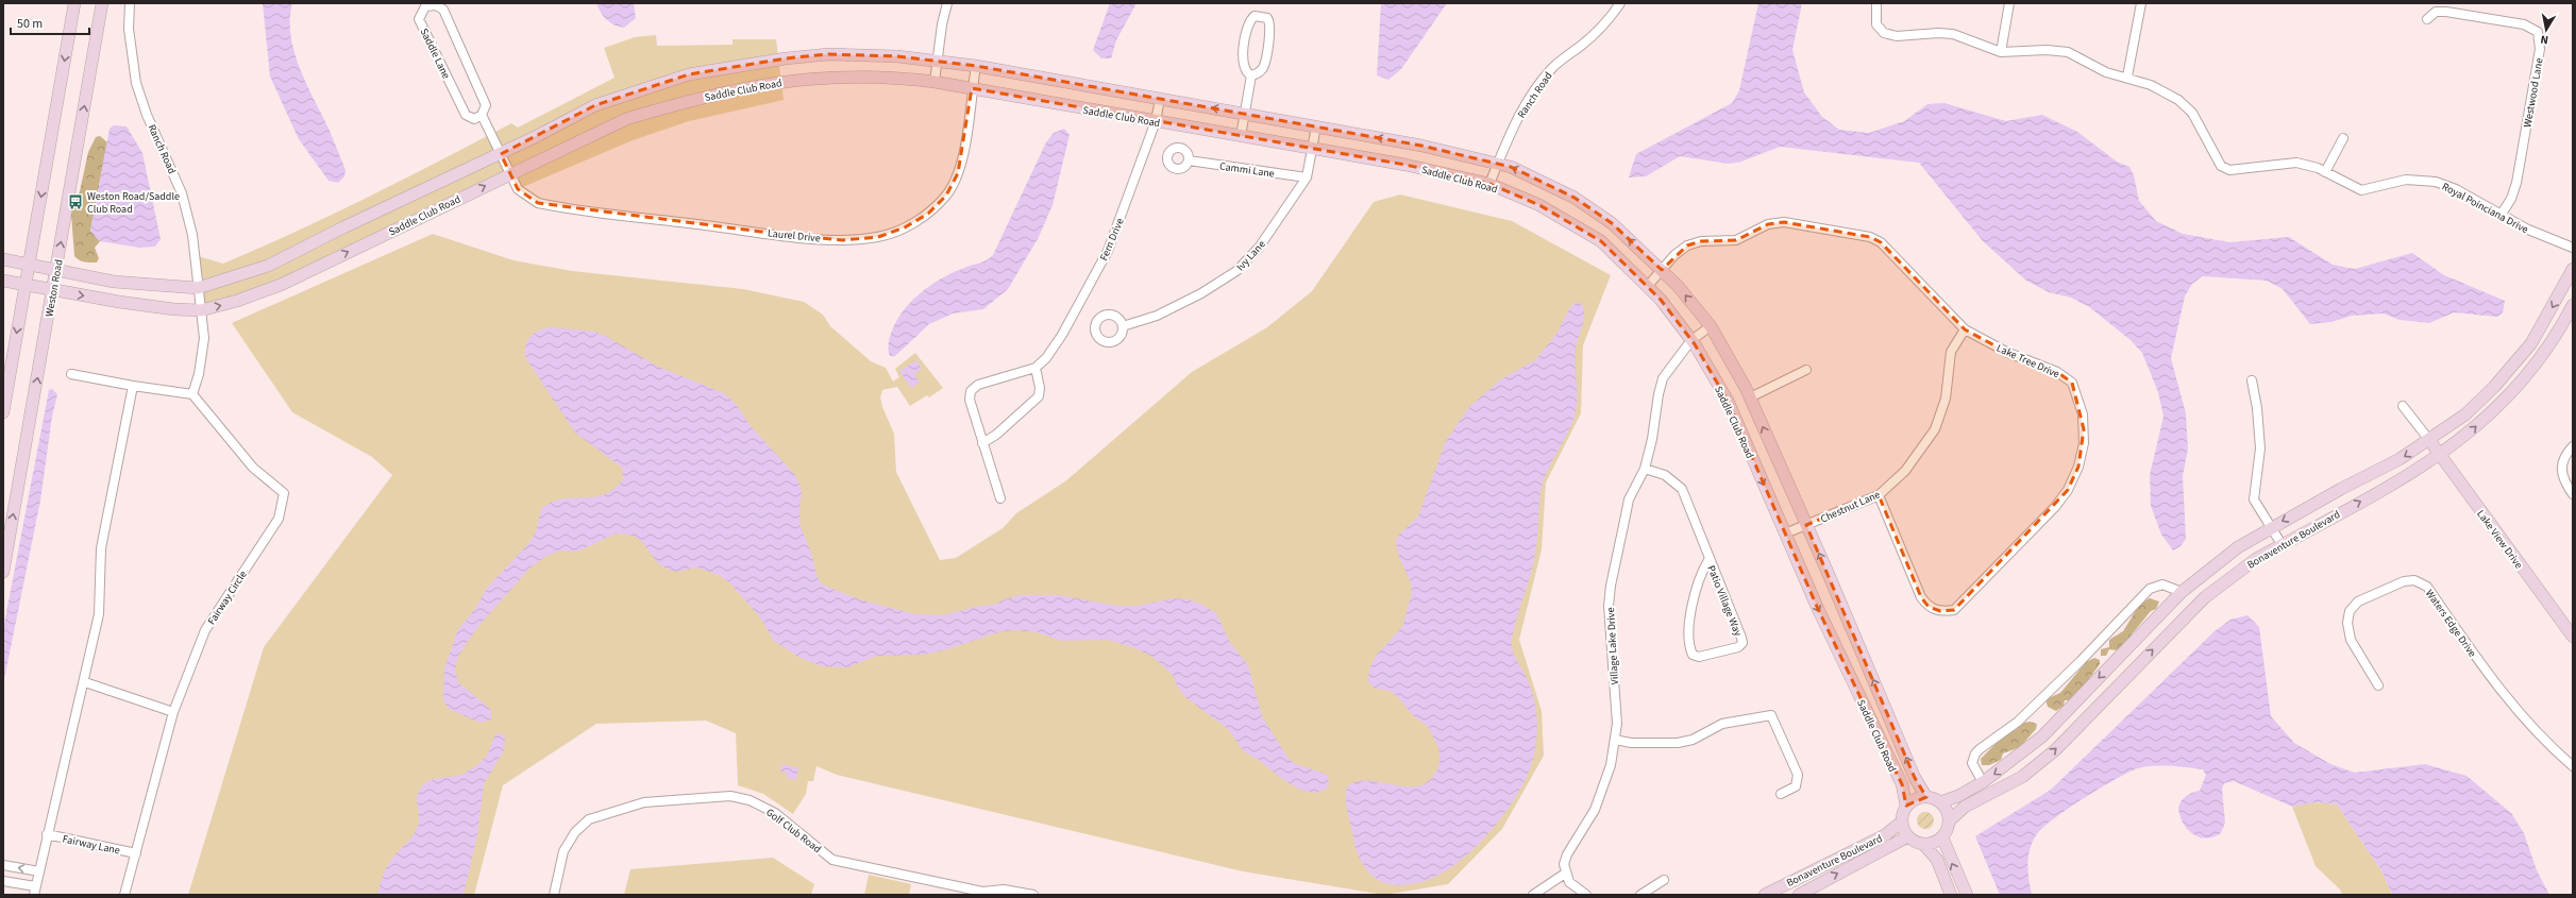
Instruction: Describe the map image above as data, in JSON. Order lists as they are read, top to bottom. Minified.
{"streets":{"street":["Saddle Lane","Saddle Club Road","Westwood Lane","Ranch Road","Cammi Lane","Royal Poinciana Drive","Laurel Drive","Fern Drive","Ivy Lane","Weston Road","Lake Tree Drive","Chestnut Lane","Bonaventure Boulevard","Lake View Drive","Fairway Circle","Patio Village Way","Waters Edge Drive","Village Lake Drive","Golf Club Road","Fairway Lane"]},"crossings":[["Saddle Lane","Saddle Club Road"],["Saddle Lane","Laurel Drive"],["Saddle Club Road","Ranch Road"],["Saddle Club Road","Laurel Drive"],["Saddle Club Road","Fern Drive"],["Saddle Club Road","Ivy Lane"],["Saddle Club Road","Weston Road"],["Saddle Club Road","Lake Tree Drive"],["Saddle Club Road","Chestnut Lane"],["Saddle Club Road","Bonaventure Boulevard"],["Saddle Club Road","Village Lake Drive"],["Westwood Lane","Royal Poinciana Drive"],["Ranch Road","Fairway Circle"],["Cammi Lane","Ivy Lane"],["Lake Tree Drive","Chestnut Lane"],["Bonaventure Boulevard","Lake View Drive"],["Fairway Circle","Fairway Lane"],["Patio Village Way","Village Lake Drive"]],"places":{"bus stop":["Weston Road/Saddle Club Road"]},"scale_bar":"50 m","north":"bottom"}
